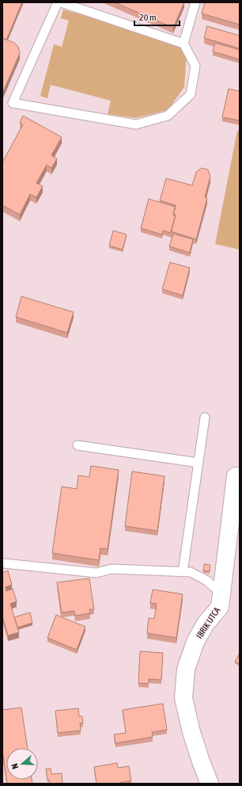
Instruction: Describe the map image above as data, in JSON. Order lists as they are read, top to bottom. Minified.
{"streets":{"street":["IBRIK UTCA"]},"scale_bar":"20 m","north":"left"}
